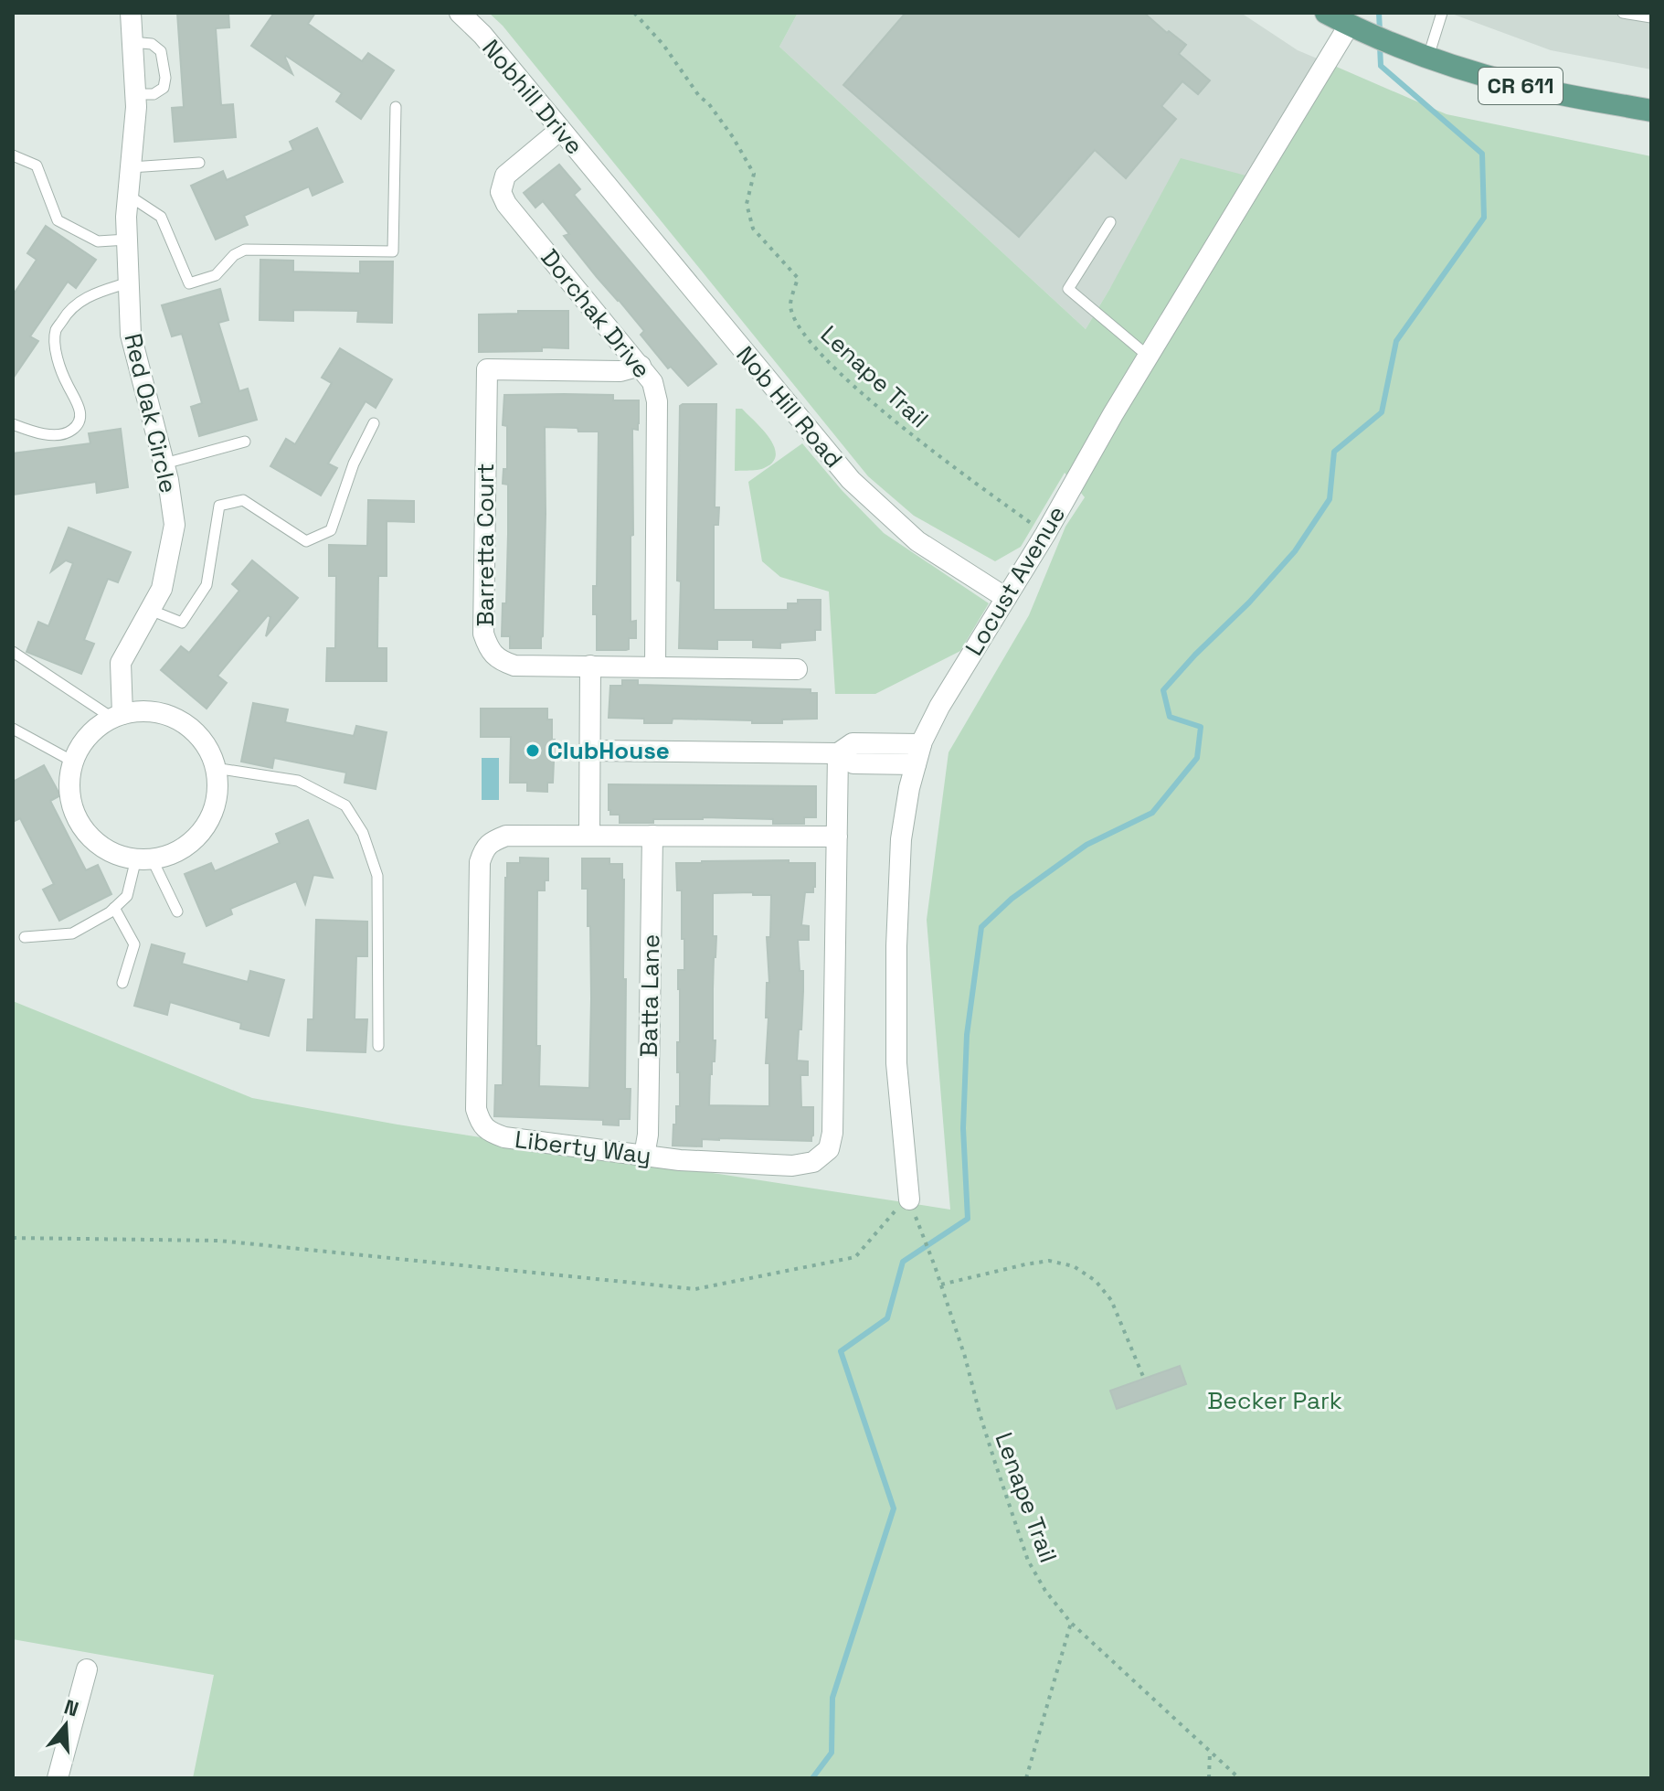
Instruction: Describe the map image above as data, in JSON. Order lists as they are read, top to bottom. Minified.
{"streets":{"main road":["CR 611"],"street":["Nobhill Drive","Dorchak Drive","Nob Hill Road","Red Oak Circle","Barretta Court","Locust Avenue","Batta Lane","Liberty Way"],"path":["Lenape Trail"]},"crossings":[["CR 611","Locust Avenue"],["Nobhill Drive","Dorchak Drive"],["Nobhill Drive","Nob Hill Road"],["Dorchak Drive","Barretta Court"],["Lenape Trail","Locust Avenue"],["Nob Hill Road","Locust Avenue"],["Batta Lane","Liberty Way"]],"parks":["Becker Park"],"places":["ClubHouse"],"north":"top"}
